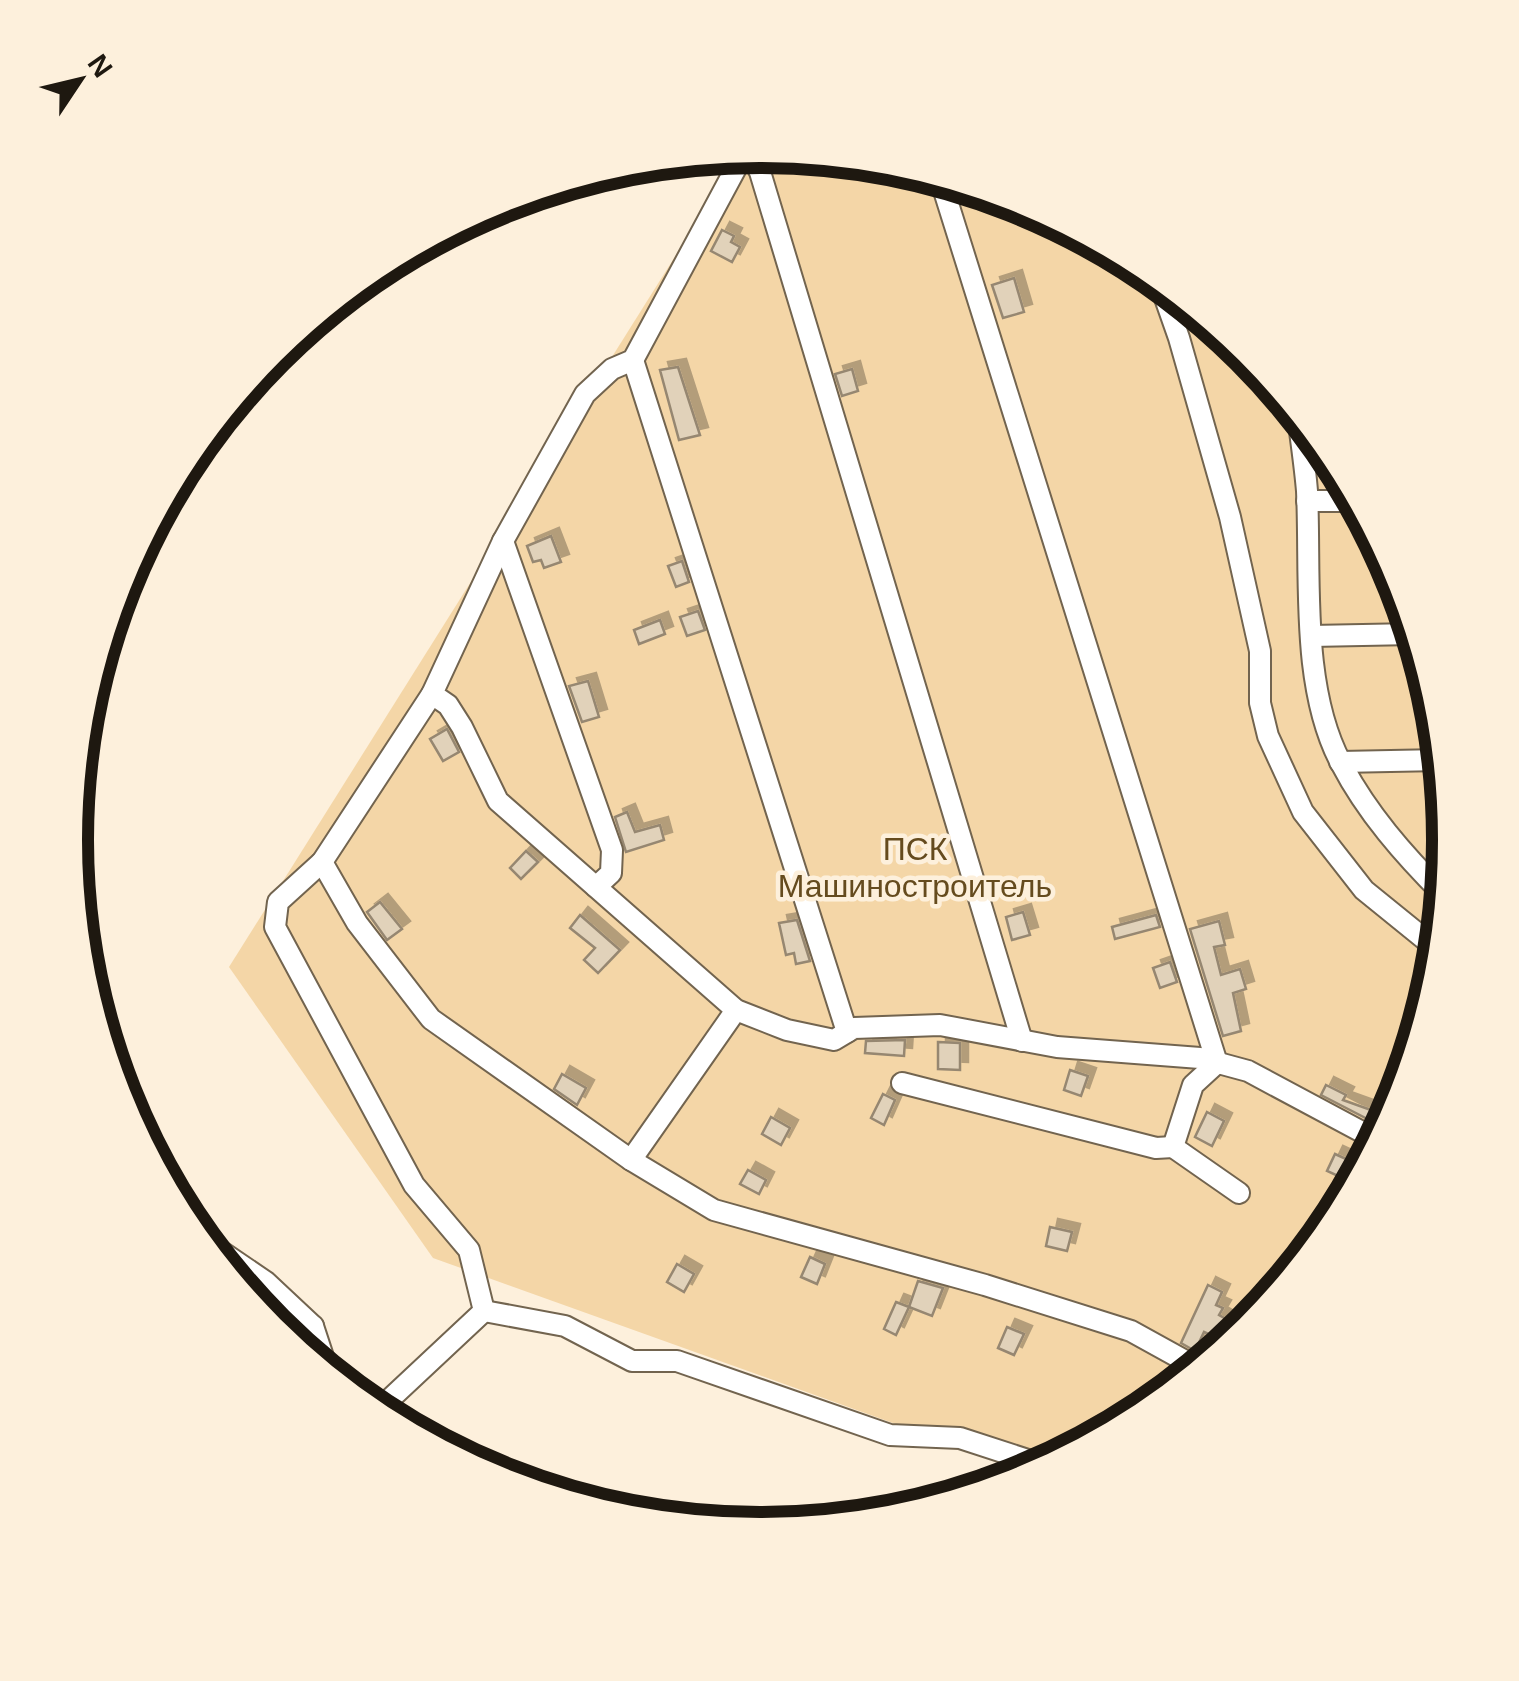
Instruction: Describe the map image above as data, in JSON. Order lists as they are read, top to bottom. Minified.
{"parks":["ПСК Машиностроитель"],"north":"top right"}
